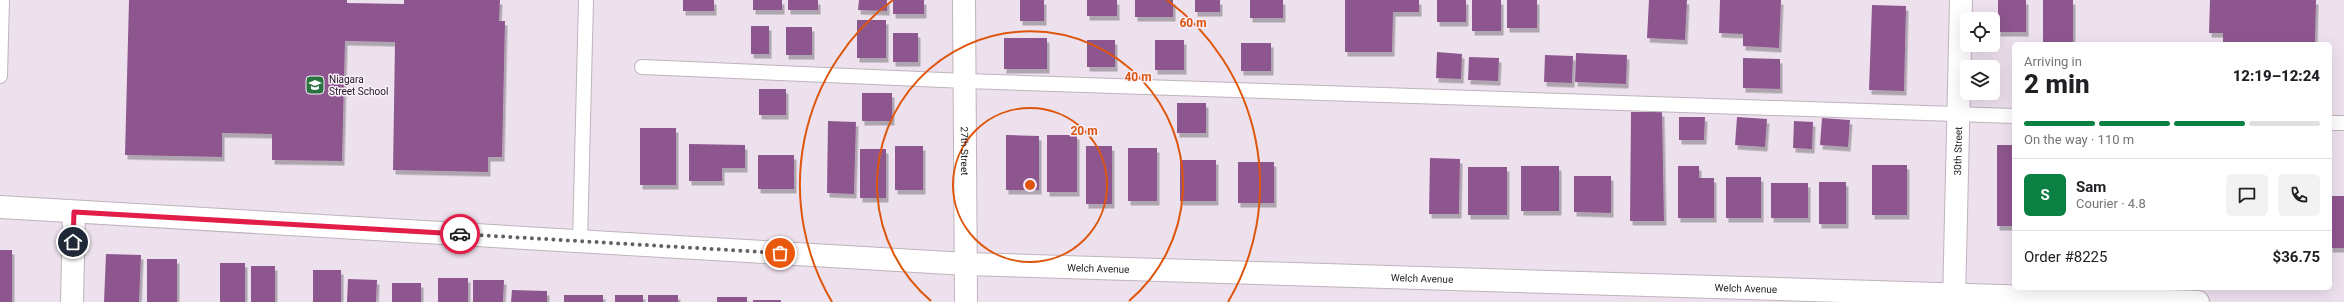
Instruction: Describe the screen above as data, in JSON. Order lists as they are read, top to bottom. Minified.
{"streets":{"street":["27th Street","30th Street","Welch Avenue"]},"crossings":[["27th Street","Welch Avenue"],["30th Street","Welch Avenue"]],"places":{"school or university":["Niagara Street School"]},"page":{"heading":["2 min","Arriving in","12:19–12:24"],"panel":["Sam","Courier · 4.8","Order #8225","$36.75"],"bar":"On the way · 110 m","round":"S"},"rings":["60 m","40 m","20 m"]}
